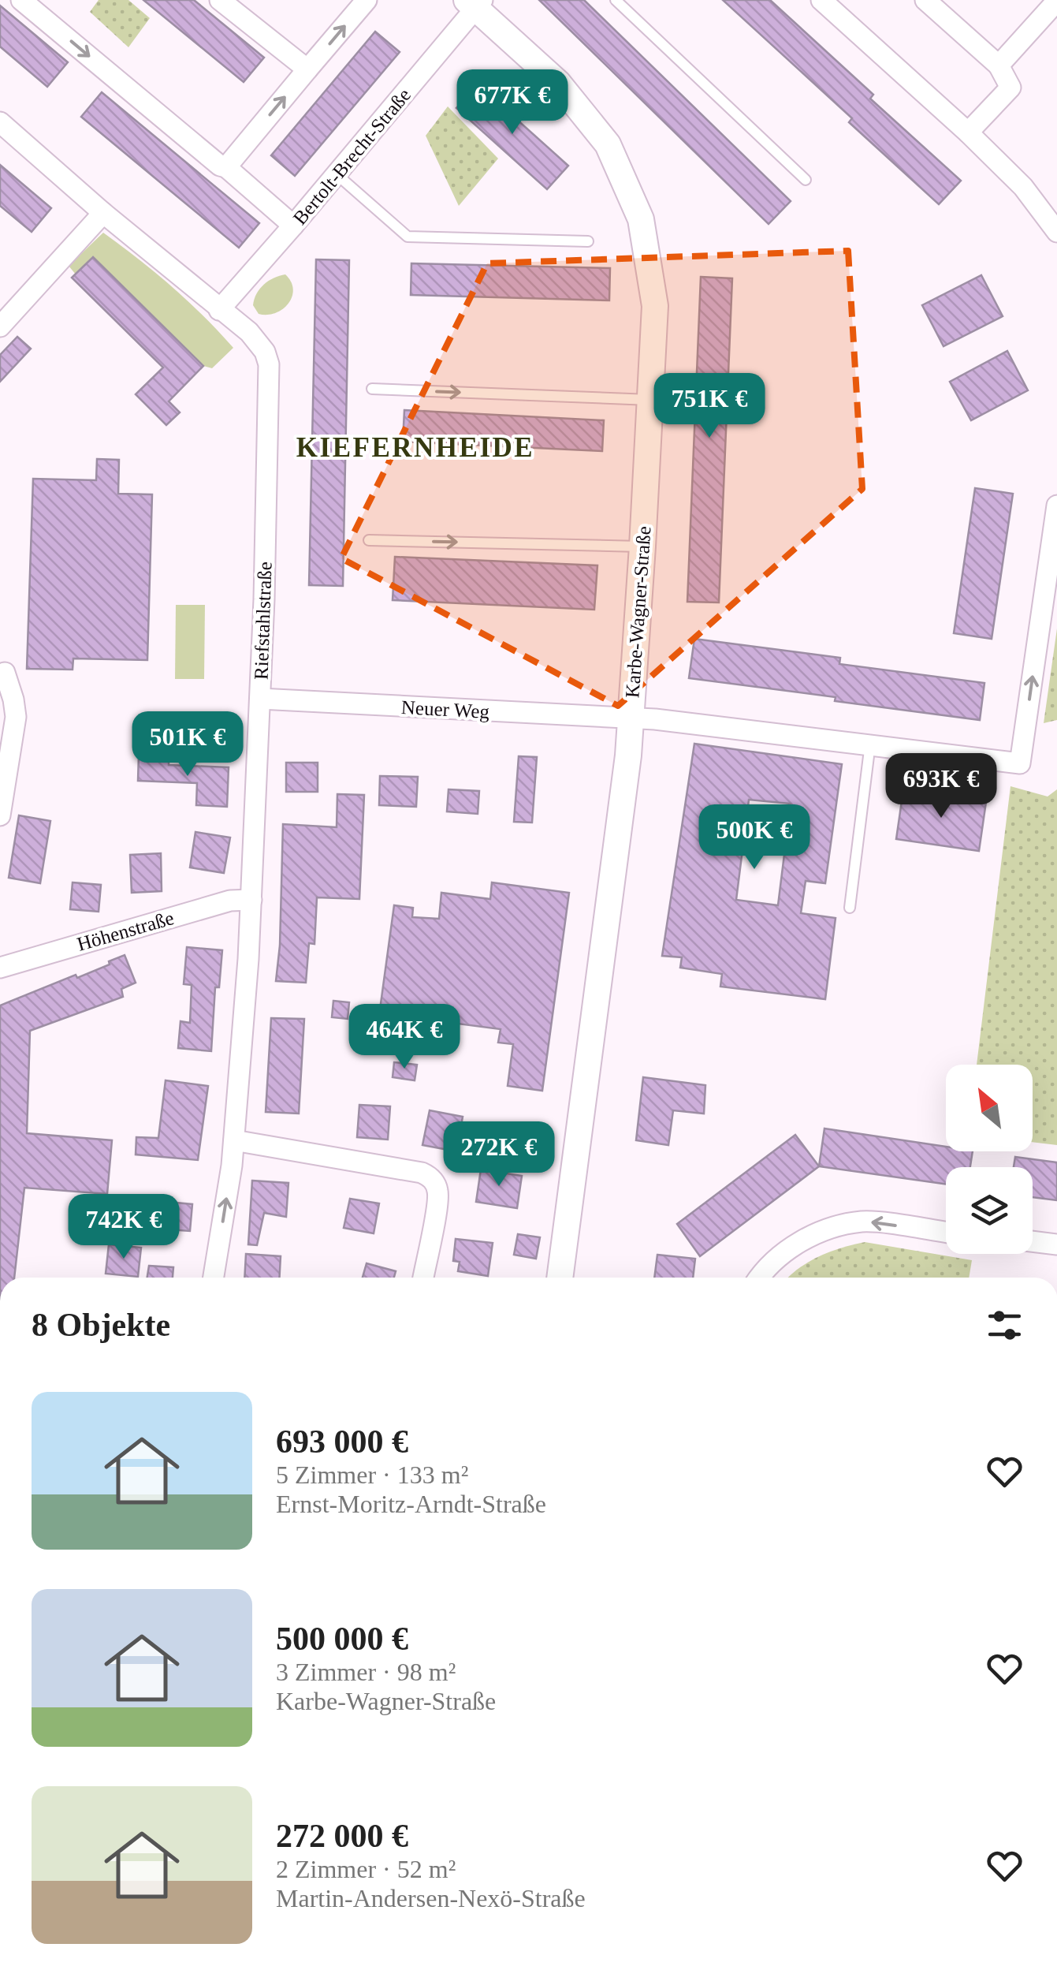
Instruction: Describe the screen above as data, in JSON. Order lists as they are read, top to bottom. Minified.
{"streets":{"street":["Bertolt-Brecht-Straße","Karbe-Wagner-Straße","Riefstahlstraße","Neuer Weg","Höhenstraße"]},"crossings":[["Bertolt-Brecht-Straße","Karbe-Wagner-Straße"],["Bertolt-Brecht-Straße","Riefstahlstraße"],["Karbe-Wagner-Straße","Neuer Weg"],["Riefstahlstraße","Neuer Weg"],["Riefstahlstraße","Höhenstraße"]],"districts":["KIEFERNHEIDE"],"north":"top left","page":{"price":["677K €","751K €","501K €","693K €","500K €","464K €","272K €","742K €"],"heading":"8 Objekte","list":[{"name":"693 000 €","note":"5 Zimmer · 133 m² · Ernst-Moritz-Arndt-Straße"},{"name":"500 000 €","note":"3 Zimmer · 98 m² · Karbe-Wagner-Straße"},{"name":"272 000 €","note":"2 Zimmer · 52 m² · Martin-Andersen-Nexö-Straße"}]}}
